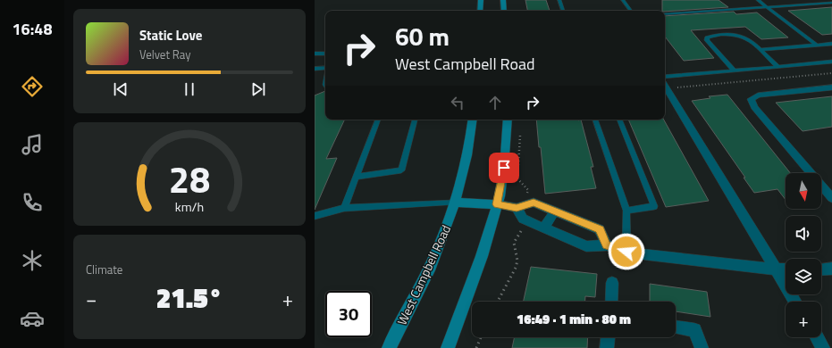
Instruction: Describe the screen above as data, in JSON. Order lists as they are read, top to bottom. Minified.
{"streets":{"main road":["West Campbell Road"]},"north":"bottom","page":{"tabs":"16:48","turn":["60 m","West Campbell Road"],"song":["Static Love","Velvet Ray"],"map_buttons":"+","tile":"Climate","heat":["−","21.5°","+"],"limit":"30","trip":"16:49 · 1 min · 80 m","gauge":["28","km/h"]}}
